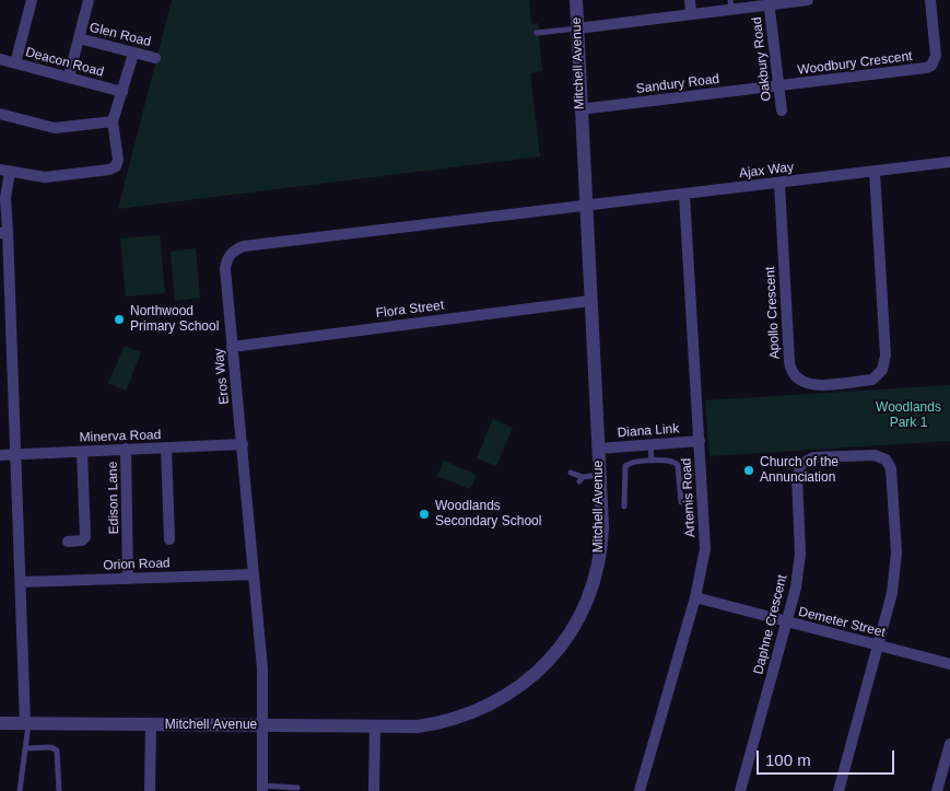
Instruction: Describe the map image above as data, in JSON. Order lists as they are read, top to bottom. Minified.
{"streets":{"street":["Glen Road","Oakbury Road","Deacon Road","Mitchell Avenue","Woodbury Crescent","Sandury Road","Ajax Way","Flora Street","Apollo Crescent","Eros Way","Diana Link","Minerva Road","Edison Lane","Artemis Road","Orion Road","Demeter Street","Daphne Crescent"]},"crossings":[["Oakbury Road","Woodbury Crescent"],["Oakbury Road","Sandury Road"],["Mitchell Avenue","Sandury Road"],["Mitchell Avenue","Ajax Way"],["Mitchell Avenue","Flora Street"],["Mitchell Avenue","Eros Way"],["Mitchell Avenue","Diana Link"],["Woodbury Crescent","Sandury Road"],["Ajax Way","Apollo Crescent"],["Ajax Way","Eros Way"],["Ajax Way","Artemis Road"],["Flora Street","Eros Way"],["Eros Way","Minerva Road"],["Eros Way","Orion Road"],["Diana Link","Artemis Road"],["Minerva Road","Edison Lane"],["Edison Lane","Orion Road"],["Artemis Road","Demeter Street"],["Demeter Street","Daphne Crescent"]],"parks":["Woodlands Park 1"],"places":["Northwood Primary School","Church of the Annunciation","Woodlands Secondary School"],"scale_bar":"100 m"}
